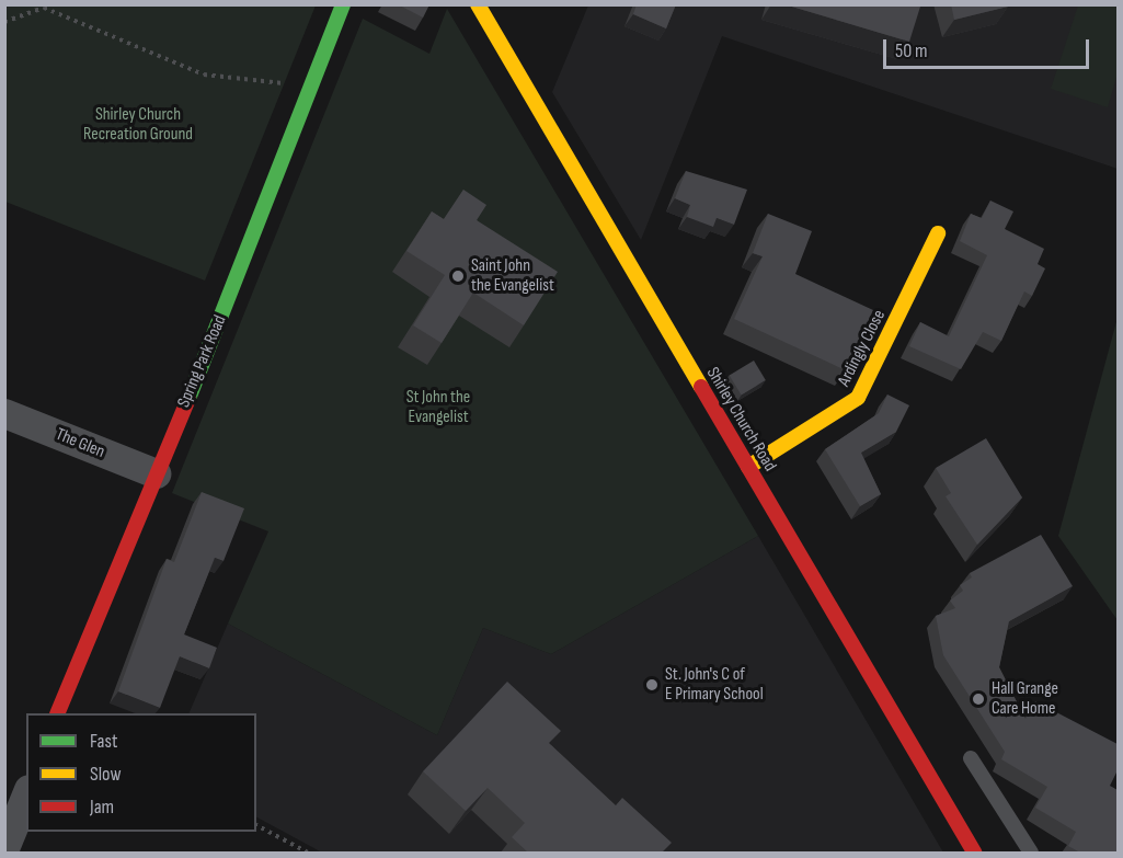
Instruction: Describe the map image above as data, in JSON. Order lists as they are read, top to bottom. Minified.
{"streets":{"street":["Ardingly Close","Spring Park Road","Shirley Church Road","The Glen"]},"crossings":[["Ardingly Close","Shirley Church Road"],["Spring Park Road","The Glen"]],"parks":["Shirley Church Recreation Ground","St John the Evangelist"],"places":["Saint John the Evangelist","St. John's C of E Primary School","Hall Grange Care Home"],"legend":["Fast","Slow","Jam"],"scale_bar":"50 m"}
